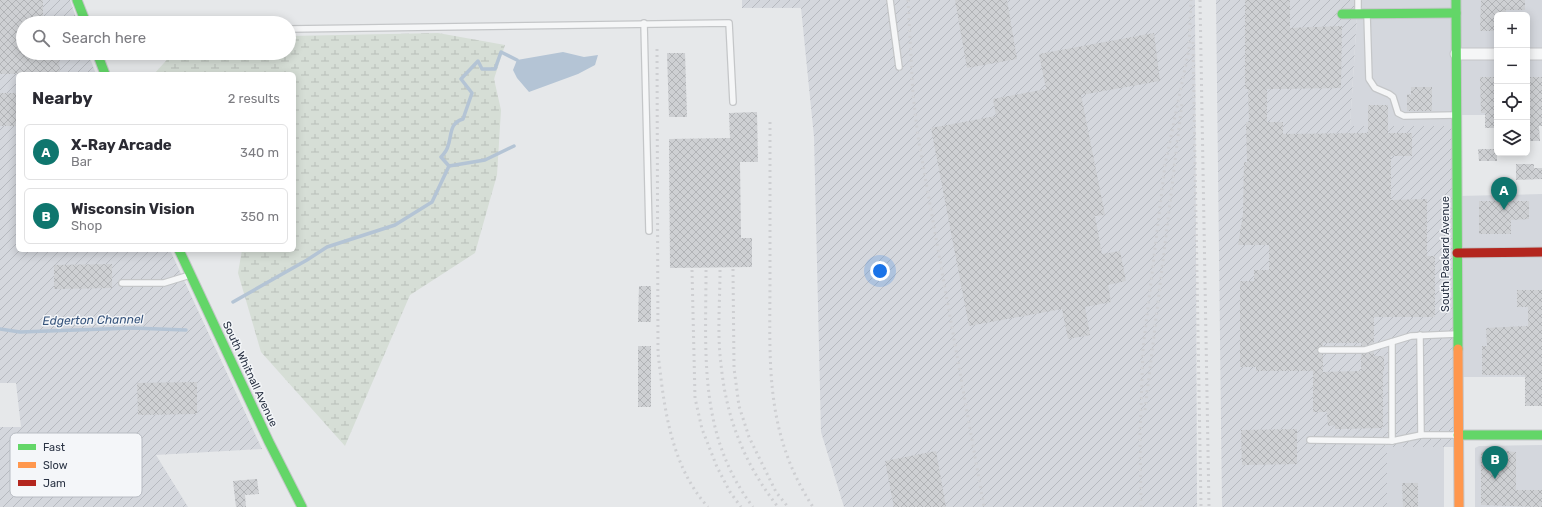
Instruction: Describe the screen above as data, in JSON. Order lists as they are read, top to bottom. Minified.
{"streets":{"street":["South Packard Avenue","South Whitnall Avenue"]},"water":["Edgerton Channel"],"legend":["Fast","Slow","Jam"],"page":{"map_buttons":["+","−"],"search":"Search here","heading":["Nearby","2 results"],"list":[{"mark":"A","name":"X-Ray Arcade","note":"Bar","value":"340 m"},{"mark":"B","name":"Wisconsin Vision","note":"Shop","value":"350 m"}],"pins":["A","B"]}}
